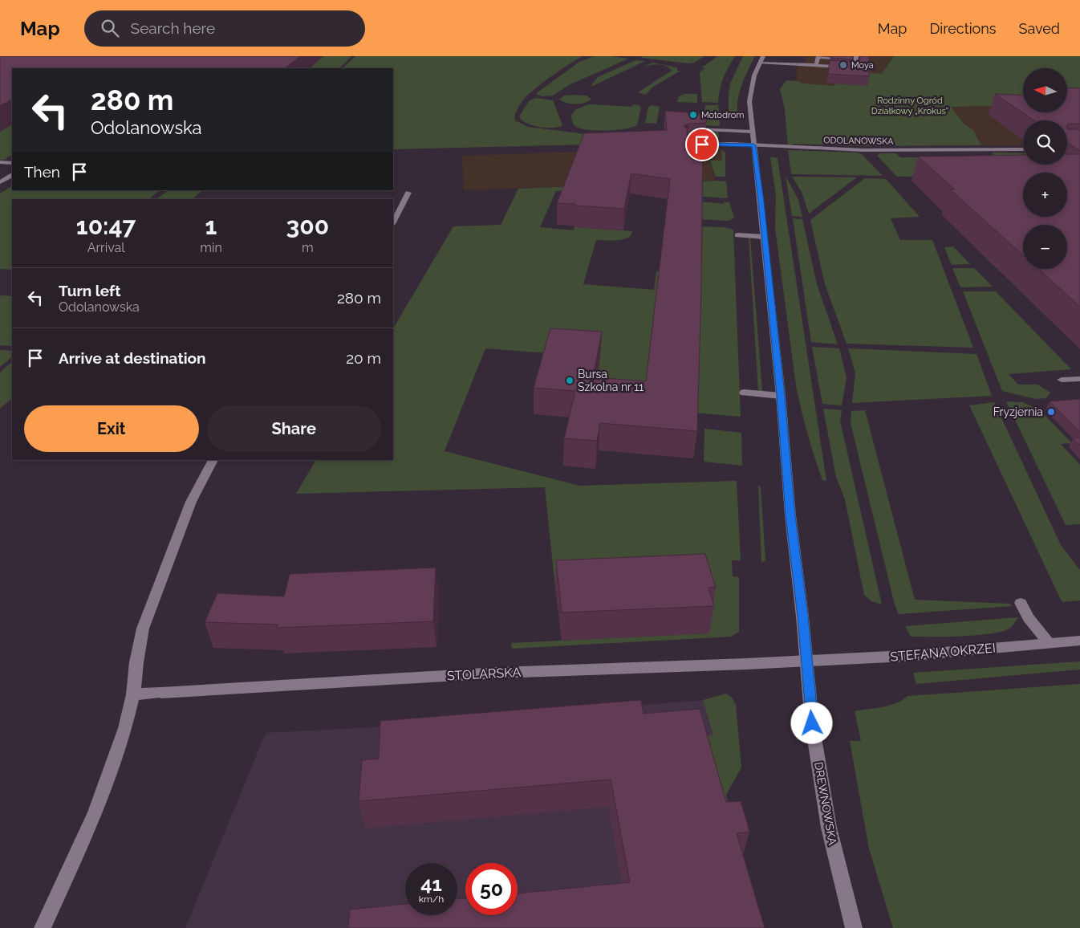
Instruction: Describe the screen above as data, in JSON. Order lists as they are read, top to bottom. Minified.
{"streets":{"main road":["ODOLANOWSKA","STEFANA OKRZEI","STOLARSKA","DREWNOWSKA"]},"crossings":[["ODOLANOWSKA","DREWNOWSKA"],["STEFANA OKRZEI","STOLARSKA"],["STEFANA OKRZEI","DREWNOWSKA"],["STOLARSKA","DREWNOWSKA"]],"parks":["Rodzinny Ogród Działkowy „Krokus”"],"places":["Moya","Motodrom","Bursa Szkolna nr 11","Fryzjernia"],"north":"left","page":{"header":"Map","search":"Search here","nav":["Map","Directions","Saved"],"map_buttons":["+","−"],"turn":["280 m","Odolanowska"],"then":"Then","eta":["10:47","Arrival","1","min","300","m"],"list":[{"name":"Turn left","note":"Odolanowska","value":"280 m"},{"name":"Arrive at destination","value":"20 m"}],"buttons":["Exit","Share"],"speed":"41 km/h","limit":"50"}}
